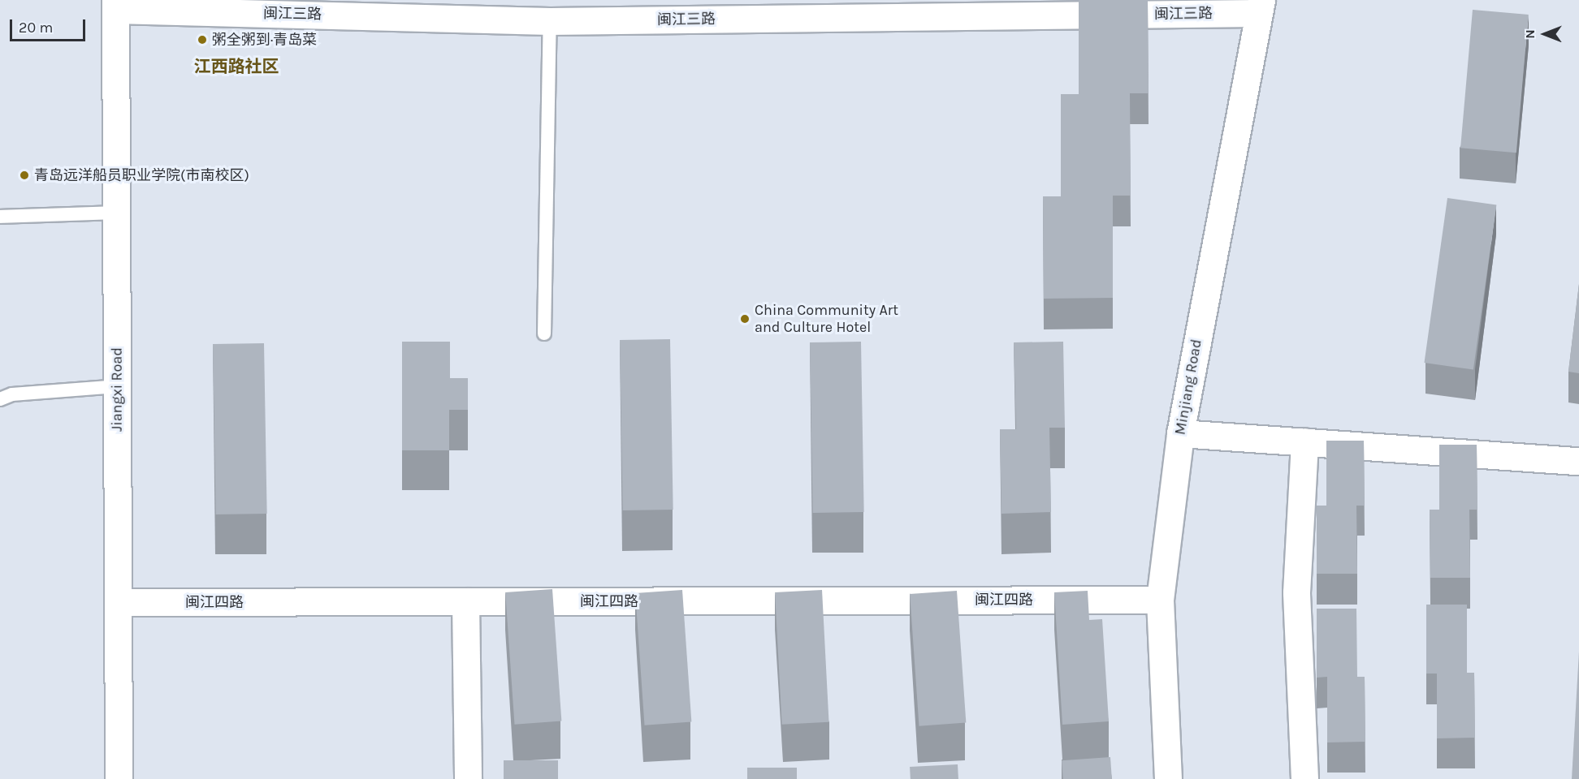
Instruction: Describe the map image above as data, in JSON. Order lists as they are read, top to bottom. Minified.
{"streets":{"street":["闽江三路","Minjiang Road","Jiangxi Road","闽江四路"]},"crossings":[["闽江三路","Minjiang Road"],["闽江三路","Jiangxi Road"],["Minjiang Road","闽江四路"],["Jiangxi Road","闽江四路"]],"districts":["江西路社区"],"places":["粥全粥到·青岛菜","青岛远洋船员职业学院(市南校区)","China Community Art and Culture Hotel"],"scale_bar":"20 m","north":"left"}
